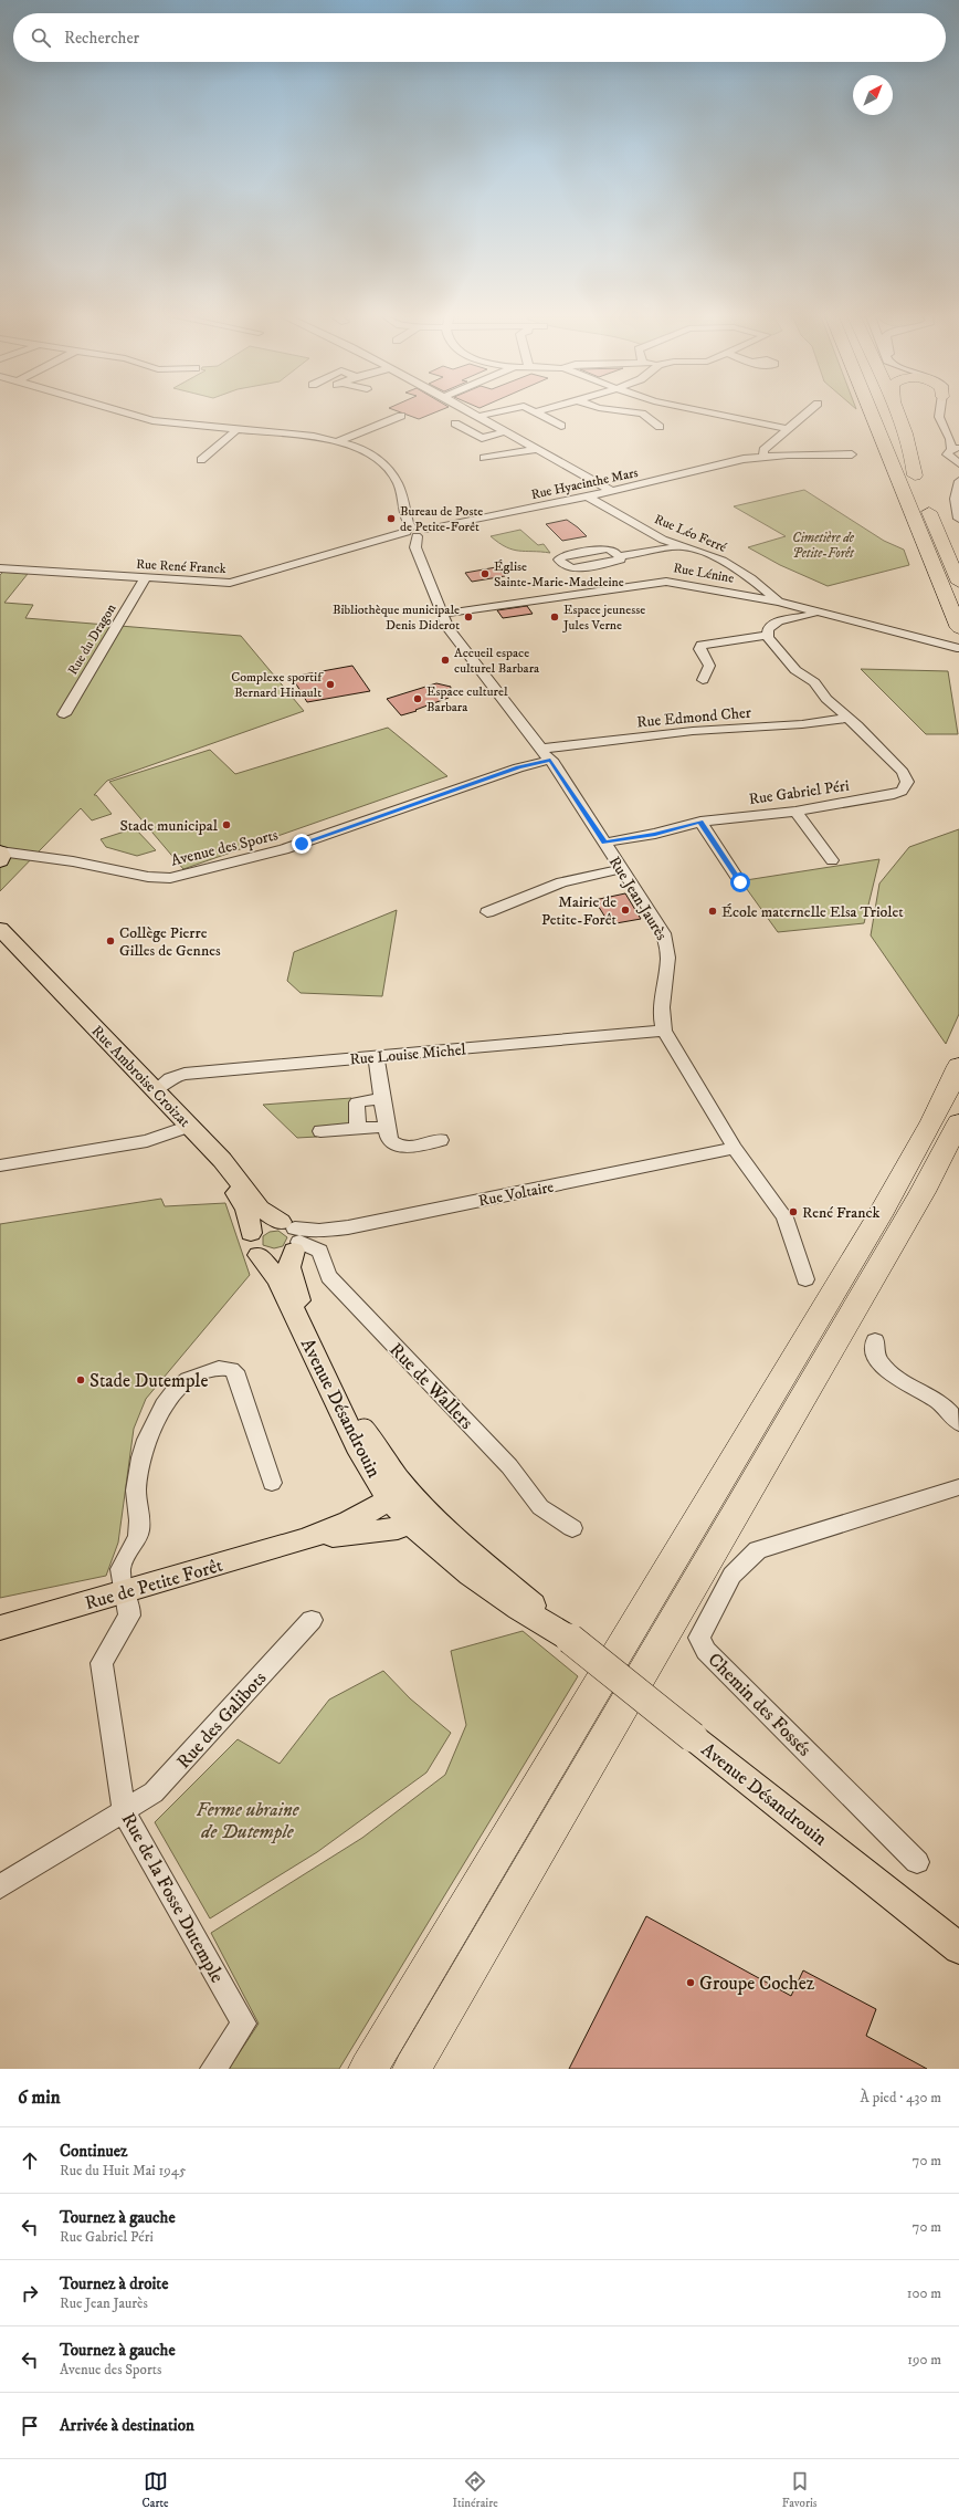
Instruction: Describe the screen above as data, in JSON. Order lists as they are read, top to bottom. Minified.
{"streets":{"main road":["Rue Ambroise Croizat","Avenue Désandrouin","Rue de Petite Forêt"],"street":["Rue Hyacinthe Mars","Rue Léo Ferré","Rue René Franck","Rue Lénine","Rue du Dragon","Rue Edmond Cher","Rue Gabriel Péri","Avenue des Sports","Rue Jean Jaurès","Rue Louise Michel","Rue Voltaire","Rue de Wallers","Chemin des Fossés","Rue des Galibots","Rue de la Fosse Dutemple"]},"crossings":[["Rue Hyacinthe Mars","Rue Léo Ferré"],["Rue Hyacinthe Mars","Rue René Franck"],["Rue Hyacinthe Mars","Rue Jean Jaurès"],["Rue Léo Ferré","Rue Lénine"],["Rue René Franck","Rue du Dragon"],["Rue René Franck","Rue Jean Jaurès"],["Rue Lénine","Rue Jean Jaurès"],["Rue Edmond Cher","Rue Gabriel Péri"],["Rue Edmond Cher","Avenue des Sports"],["Rue Edmond Cher","Rue Jean Jaurès"],["Rue Gabriel Péri","Rue Jean Jaurès"],["Avenue des Sports","Rue Jean Jaurès"],["Rue Jean Jaurès","Rue Louise Michel"],["Rue Jean Jaurès","Rue Voltaire"],["Rue Louise Michel","Rue Ambroise Croizat"],["Rue Ambroise Croizat","Rue Voltaire"],["Rue Ambroise Croizat","Rue de Wallers"],["Rue Ambroise Croizat","Avenue Désandrouin"],["Rue Voltaire","Rue de Wallers"],["Rue Voltaire","Avenue Désandrouin"],["Rue de Wallers","Avenue Désandrouin"],["Avenue Désandrouin","Rue de Petite Forêt"],["Rue de Petite Forêt","Rue de la Fosse Dutemple"],["Rue des Galibots","Rue de la Fosse Dutemple"]],"parks":["Cimetière de Petite-Forêt","Ferme ubraine de Dutemple"],"places":["Bureau de Poste de Petite-Forêt","Église Sainte-Marie-Madeleine","Bibliothèque municipale Denis Diderot","Espace jeunesse Jules Verne","Accueil espace culturel Barbara","Complexe sportif Bernard Hinault","Espace culturel Barbara","Stade municipal","Mairie de Petite-Forêt","École maternelle Elsa Triolet","Collège Pierre Gilles de Gennes","René Franck","Stade Dutemple","Groupe Cochez"],"north":"top right","page":{"search":"Rechercher","heading":["6 min","À pied · 430 m"],"list":[["Continuez","Rue du Huit Mai 1945","70 m"],["Tournez à gauche","Rue Gabriel Péri","70 m"],["Tournez à droite","Rue Jean Jaurès","100 m"],["Tournez à gauche","Avenue des Sports","190 m"],"Arrivée à destination"],"nav":["Carte","Itinéraire","Favoris"]}}
